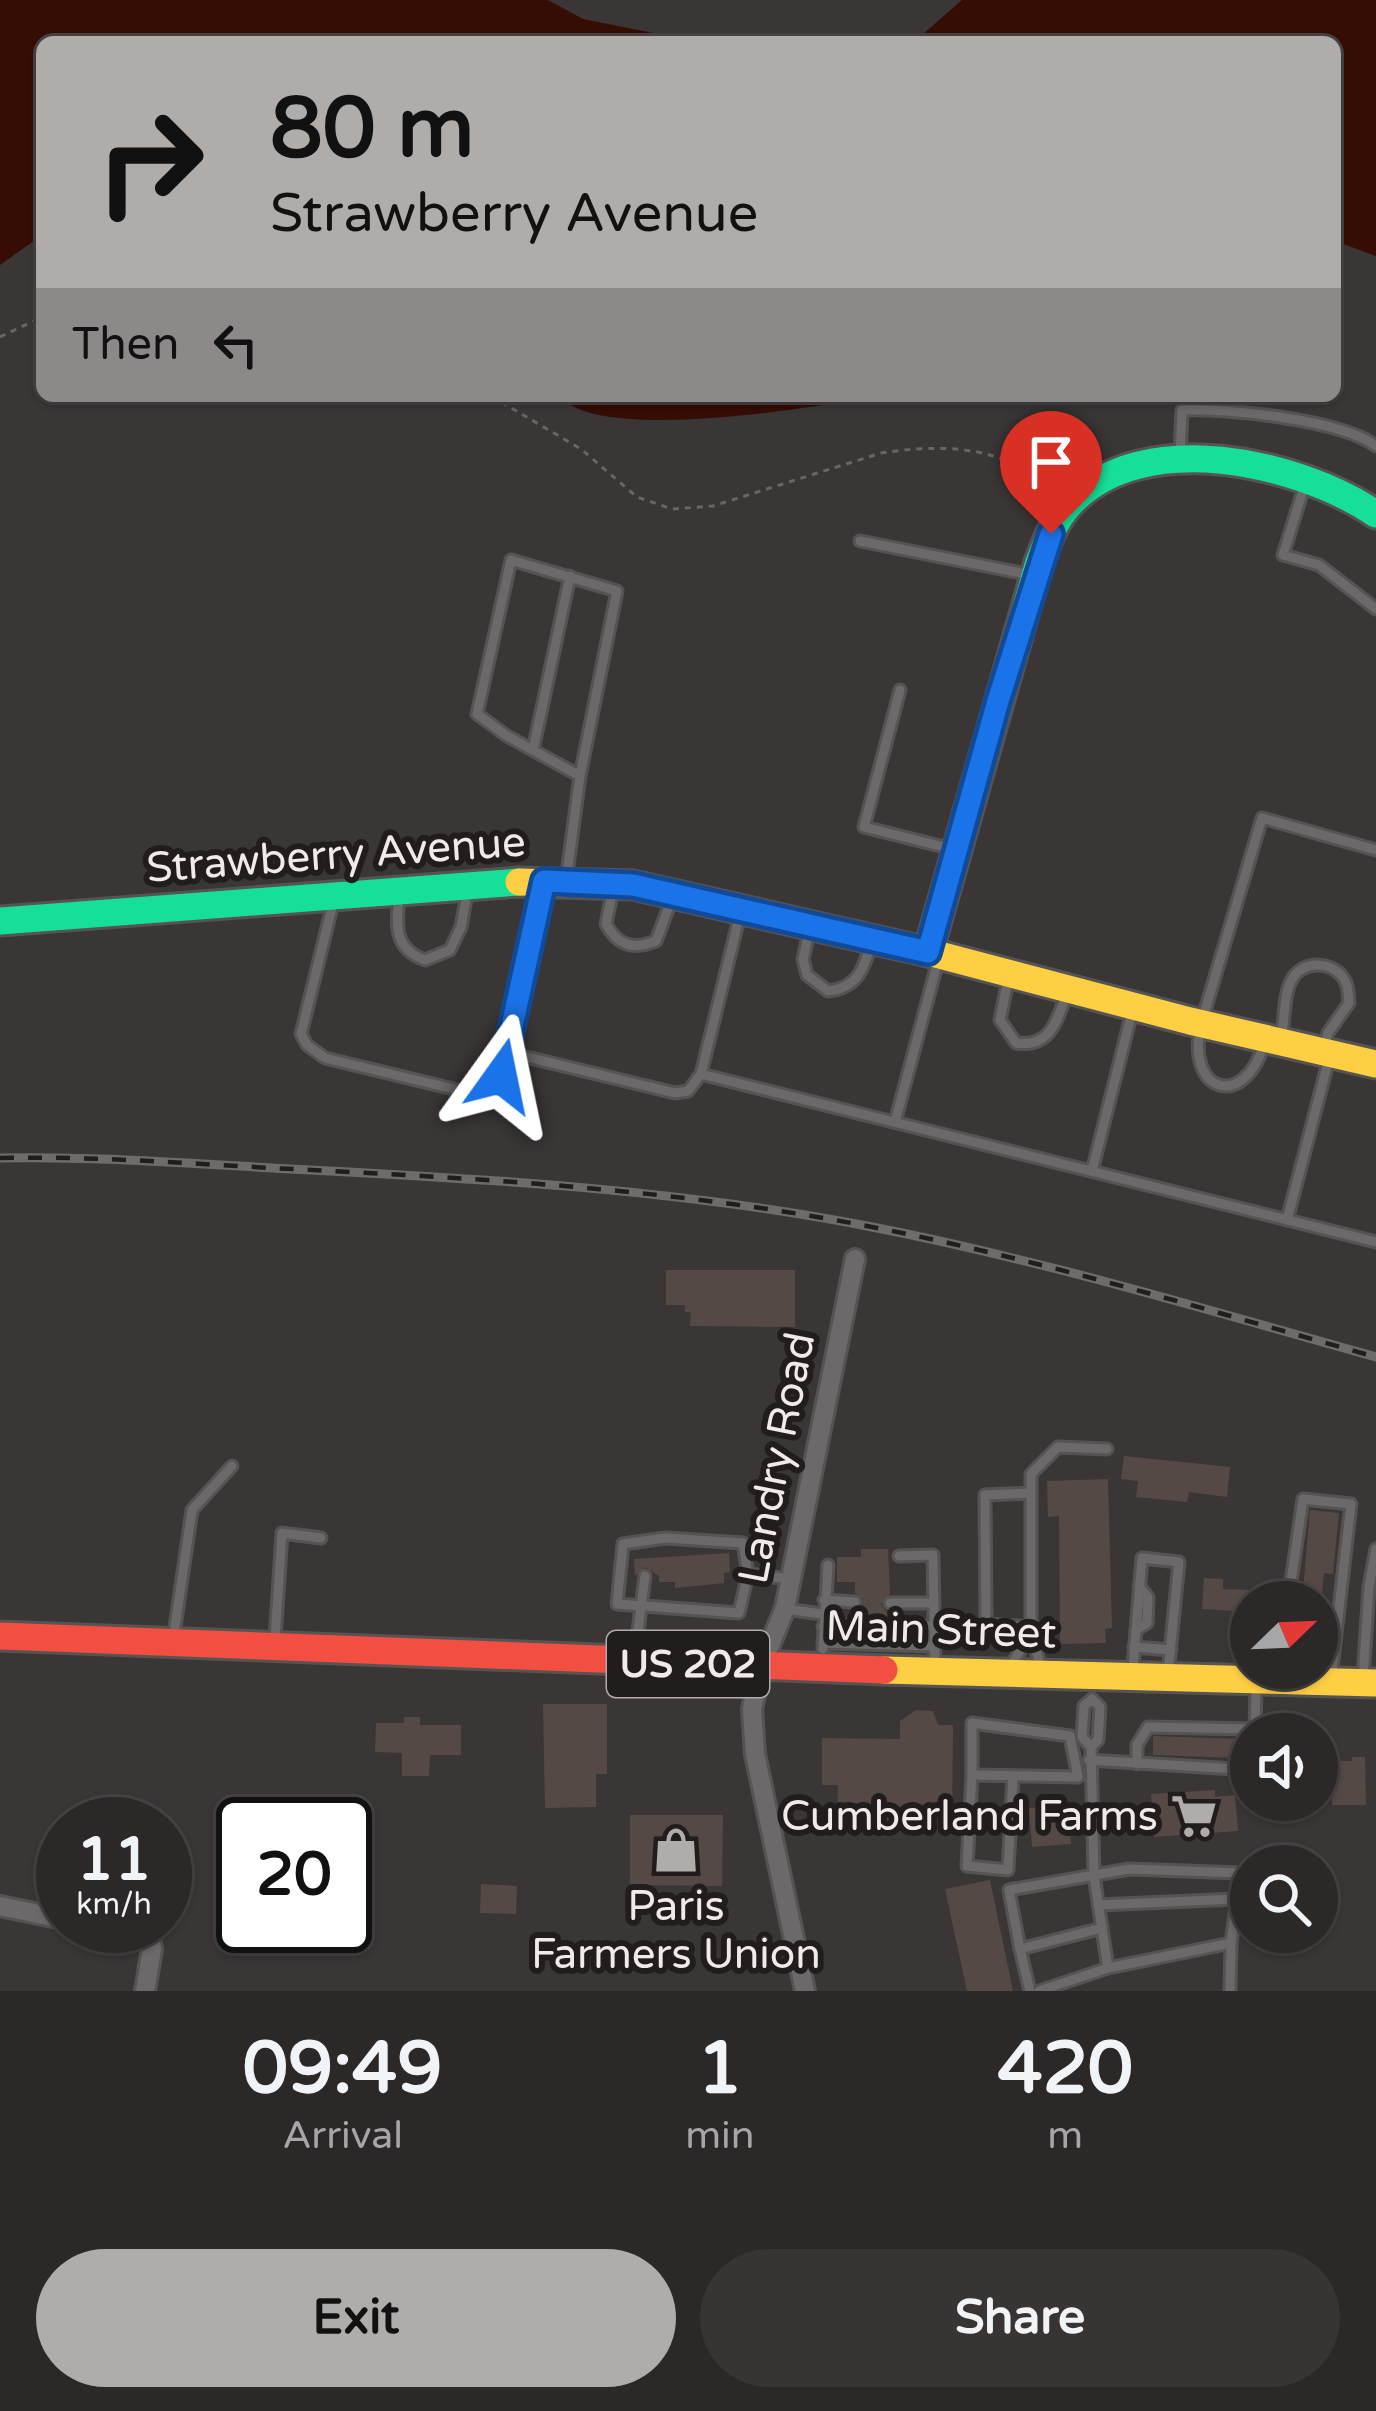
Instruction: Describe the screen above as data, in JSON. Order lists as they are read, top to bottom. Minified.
{"streets":{"main road":["Strawberry Avenue","Main Street","US 202"],"street":["Landry Road"]},"crossings":[["Landry Road","Main Street"]],"places":{"supermarket":["Cumberland Farms"],"shop":["Paris Farmers Union"]},"north":"top right","page":{"turn":["80 m","Strawberry Avenue"],"then":"Then","speed":"11 km/h","limit":"20","eta":["09:49","Arrival","1","min","420","m"],"buttons":["Exit","Share"]}}
